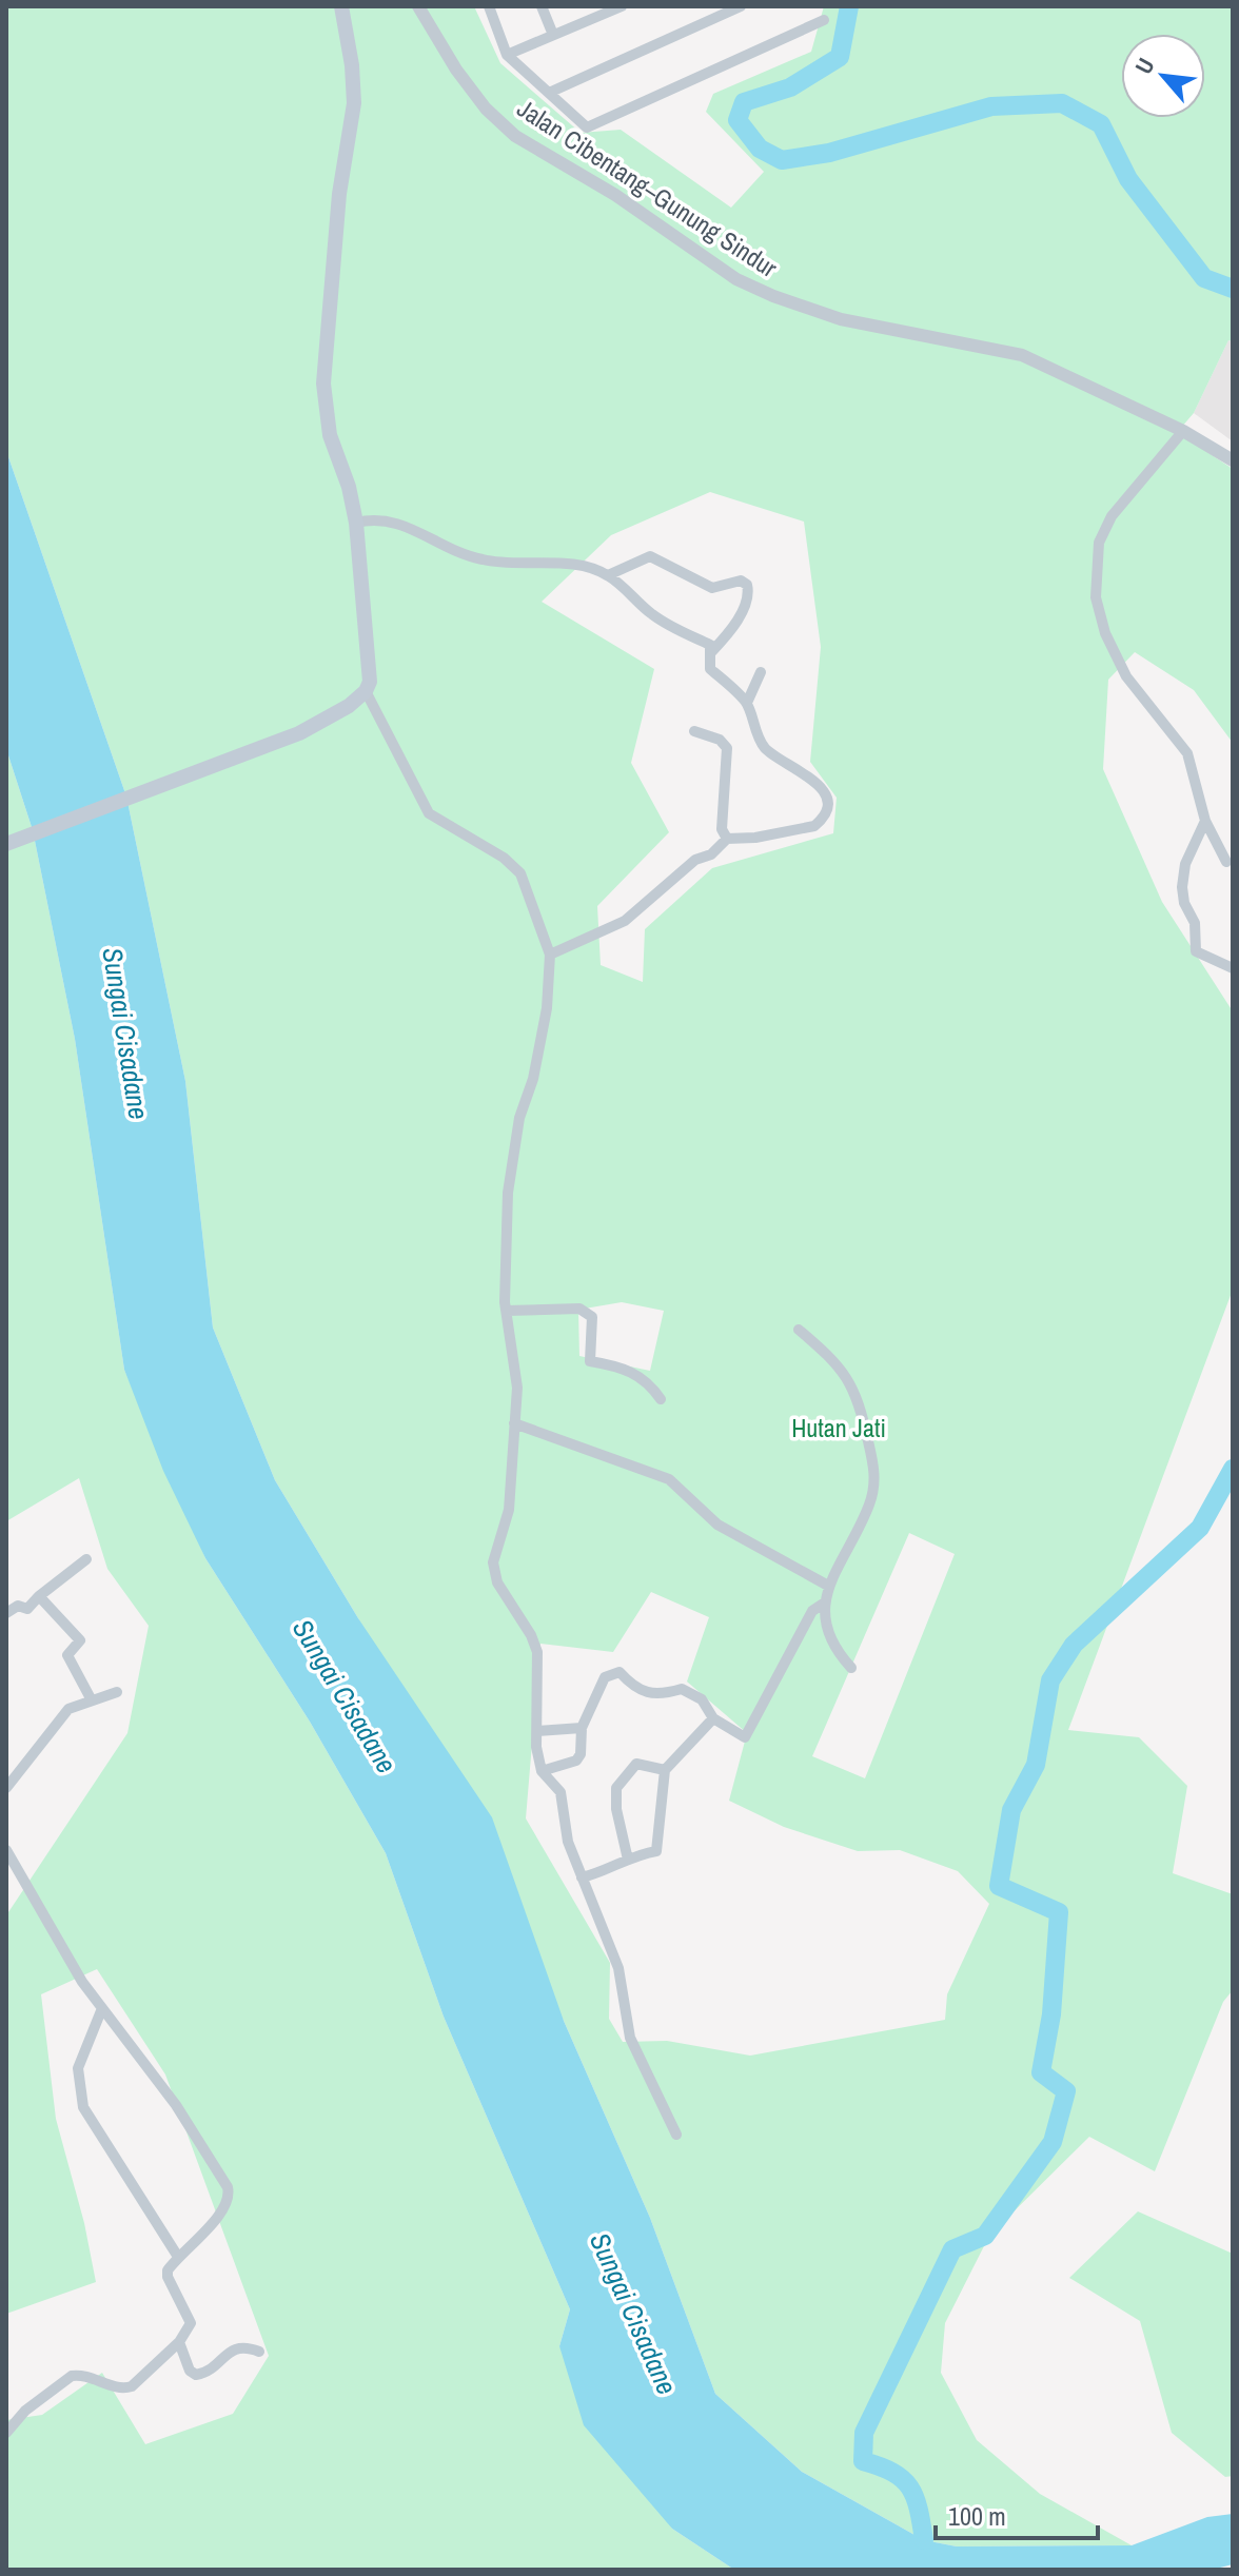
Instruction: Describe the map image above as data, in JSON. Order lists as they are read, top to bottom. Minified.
{"streets":{"street":["Jalan Cibentang–Gunung Sindur"]},"water":["Sungai Cisadane"],"parks":["Hutan Jati"],"scale_bar":"100 m","north":"top left"}
